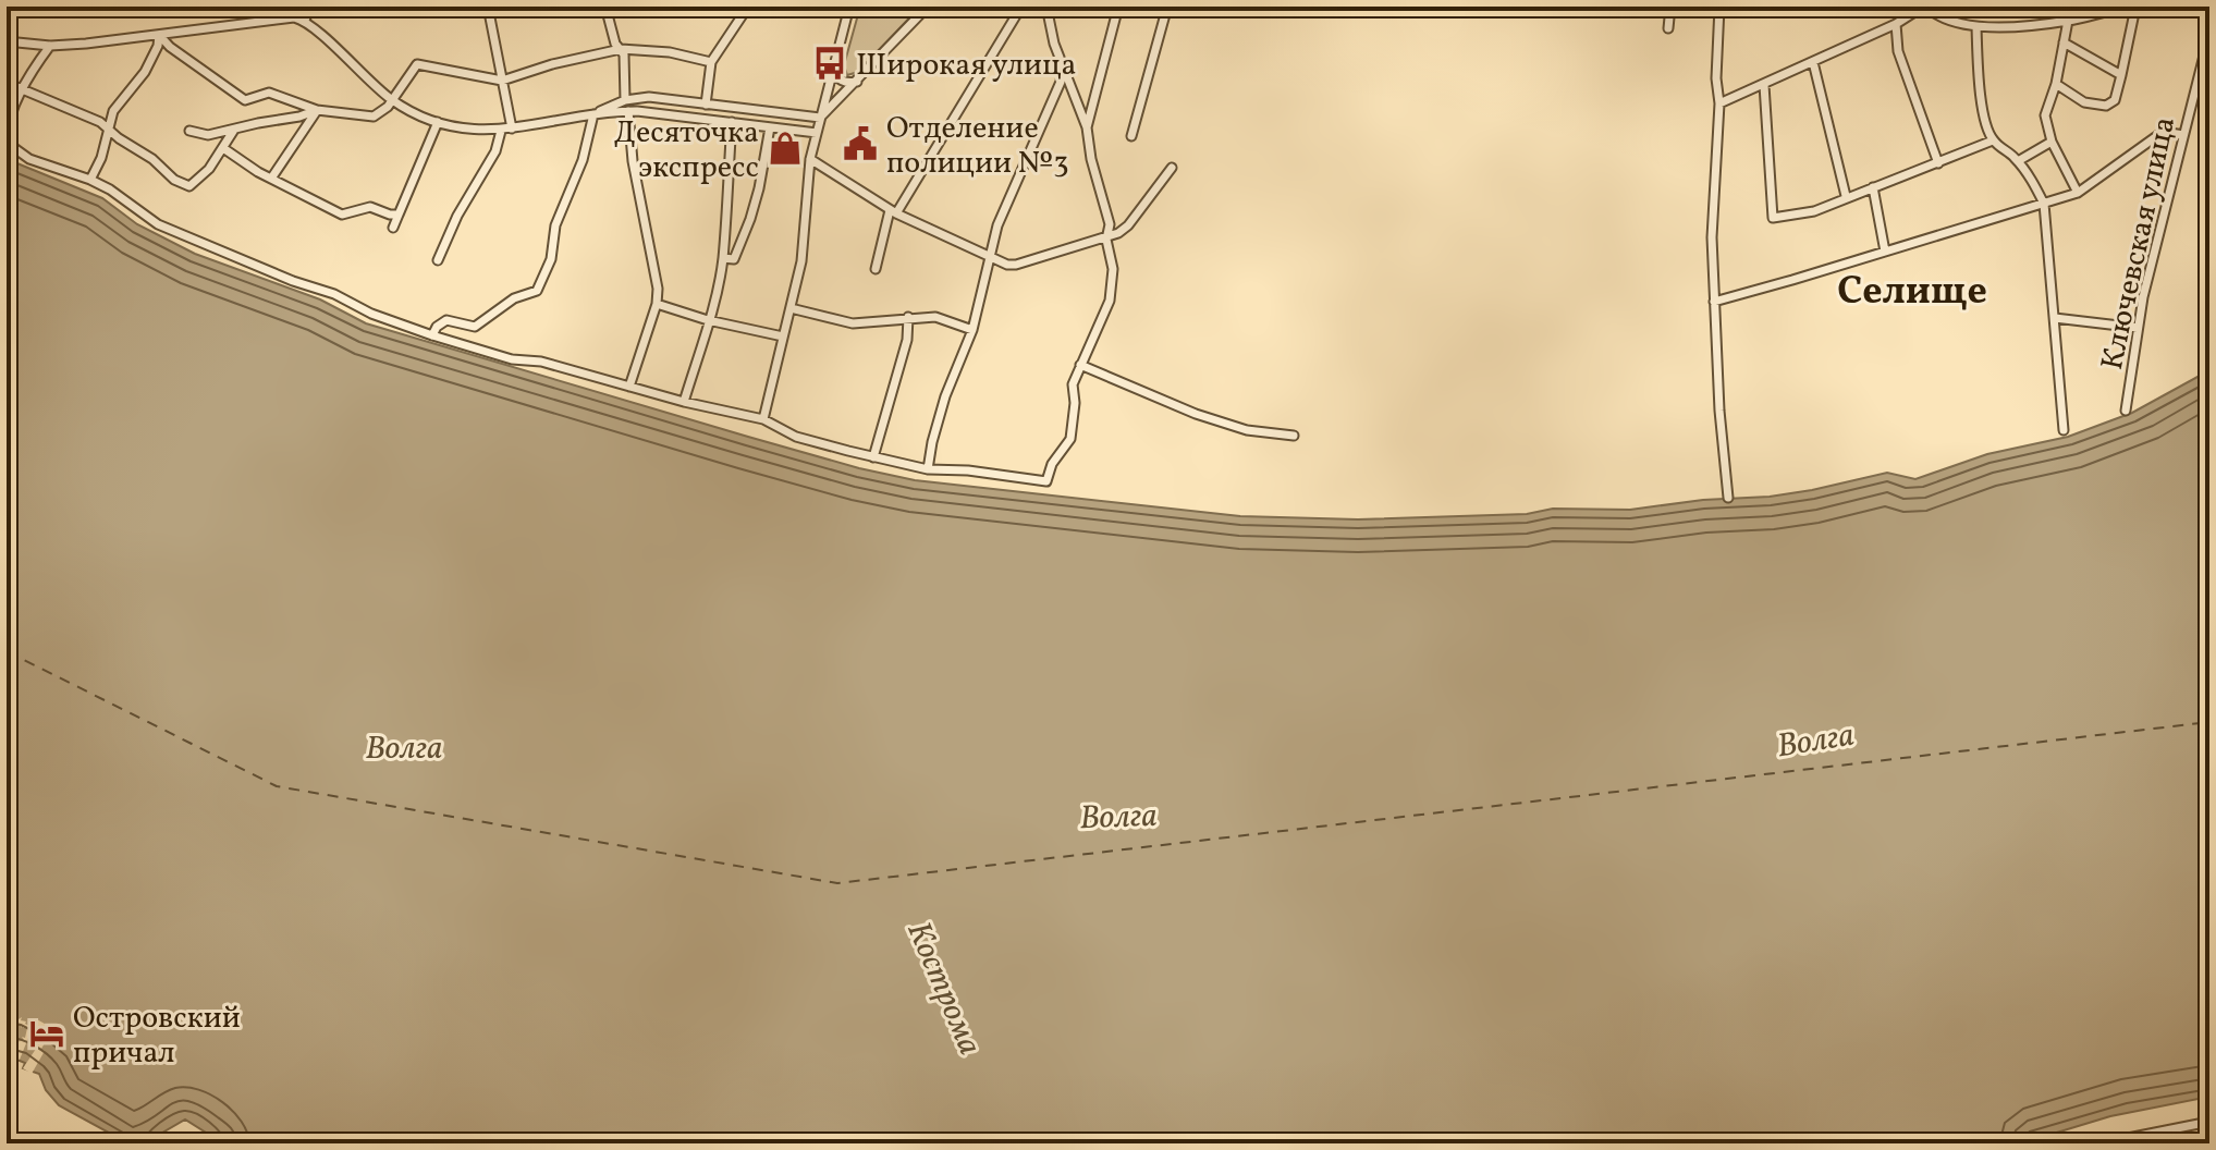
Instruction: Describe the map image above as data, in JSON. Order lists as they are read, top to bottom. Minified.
{"streets":{"street":["Ключевская улица"]},"districts":["Селище"],"water":["Волга","Кострома"],"places":{"bus stop":["Широкая улица"],"public building":["Отделение полиции №3"],"shop":["Десяточка экспресс"],"hotel":["Островский причал"]}}
